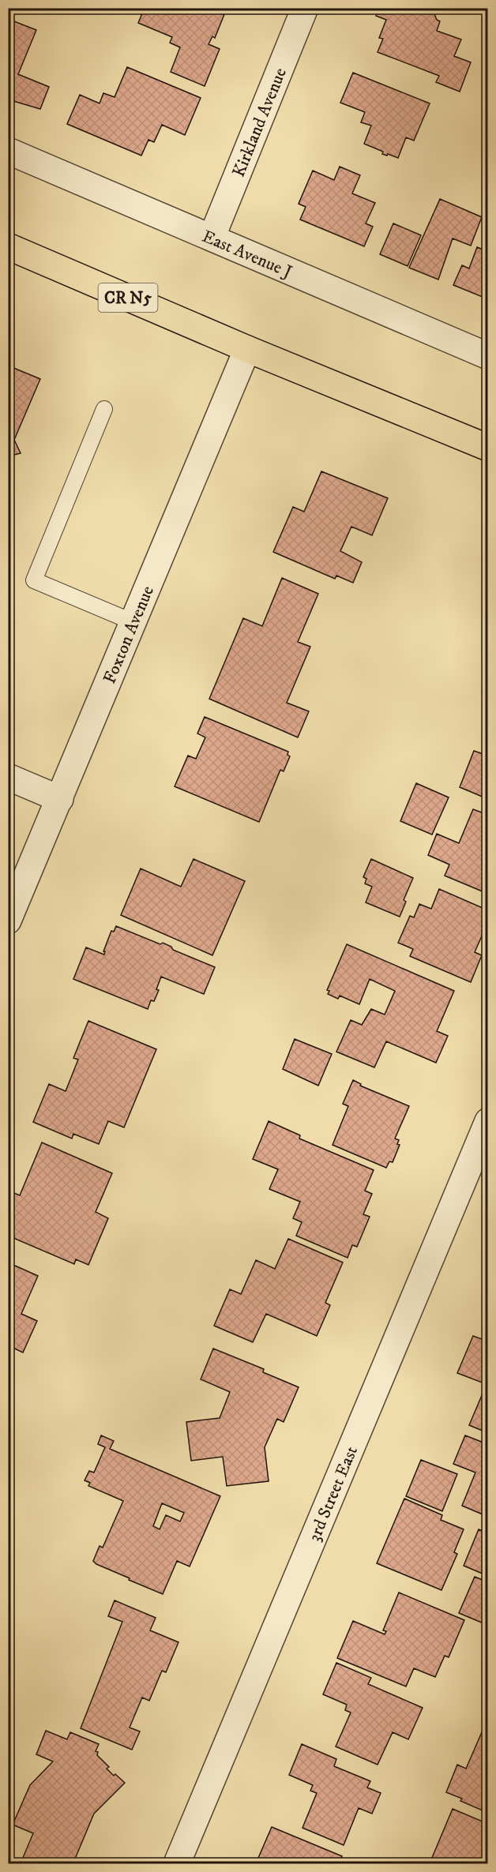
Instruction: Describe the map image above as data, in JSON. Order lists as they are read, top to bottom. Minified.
{"streets":{"main road":["CR N5"],"street":["Kirkland Avenue","East Avenue J","Foxton Avenue","3rd Street East"]},"crossings":[["Kirkland Avenue","East Avenue J"],["CR N5","Foxton Avenue"]]}
